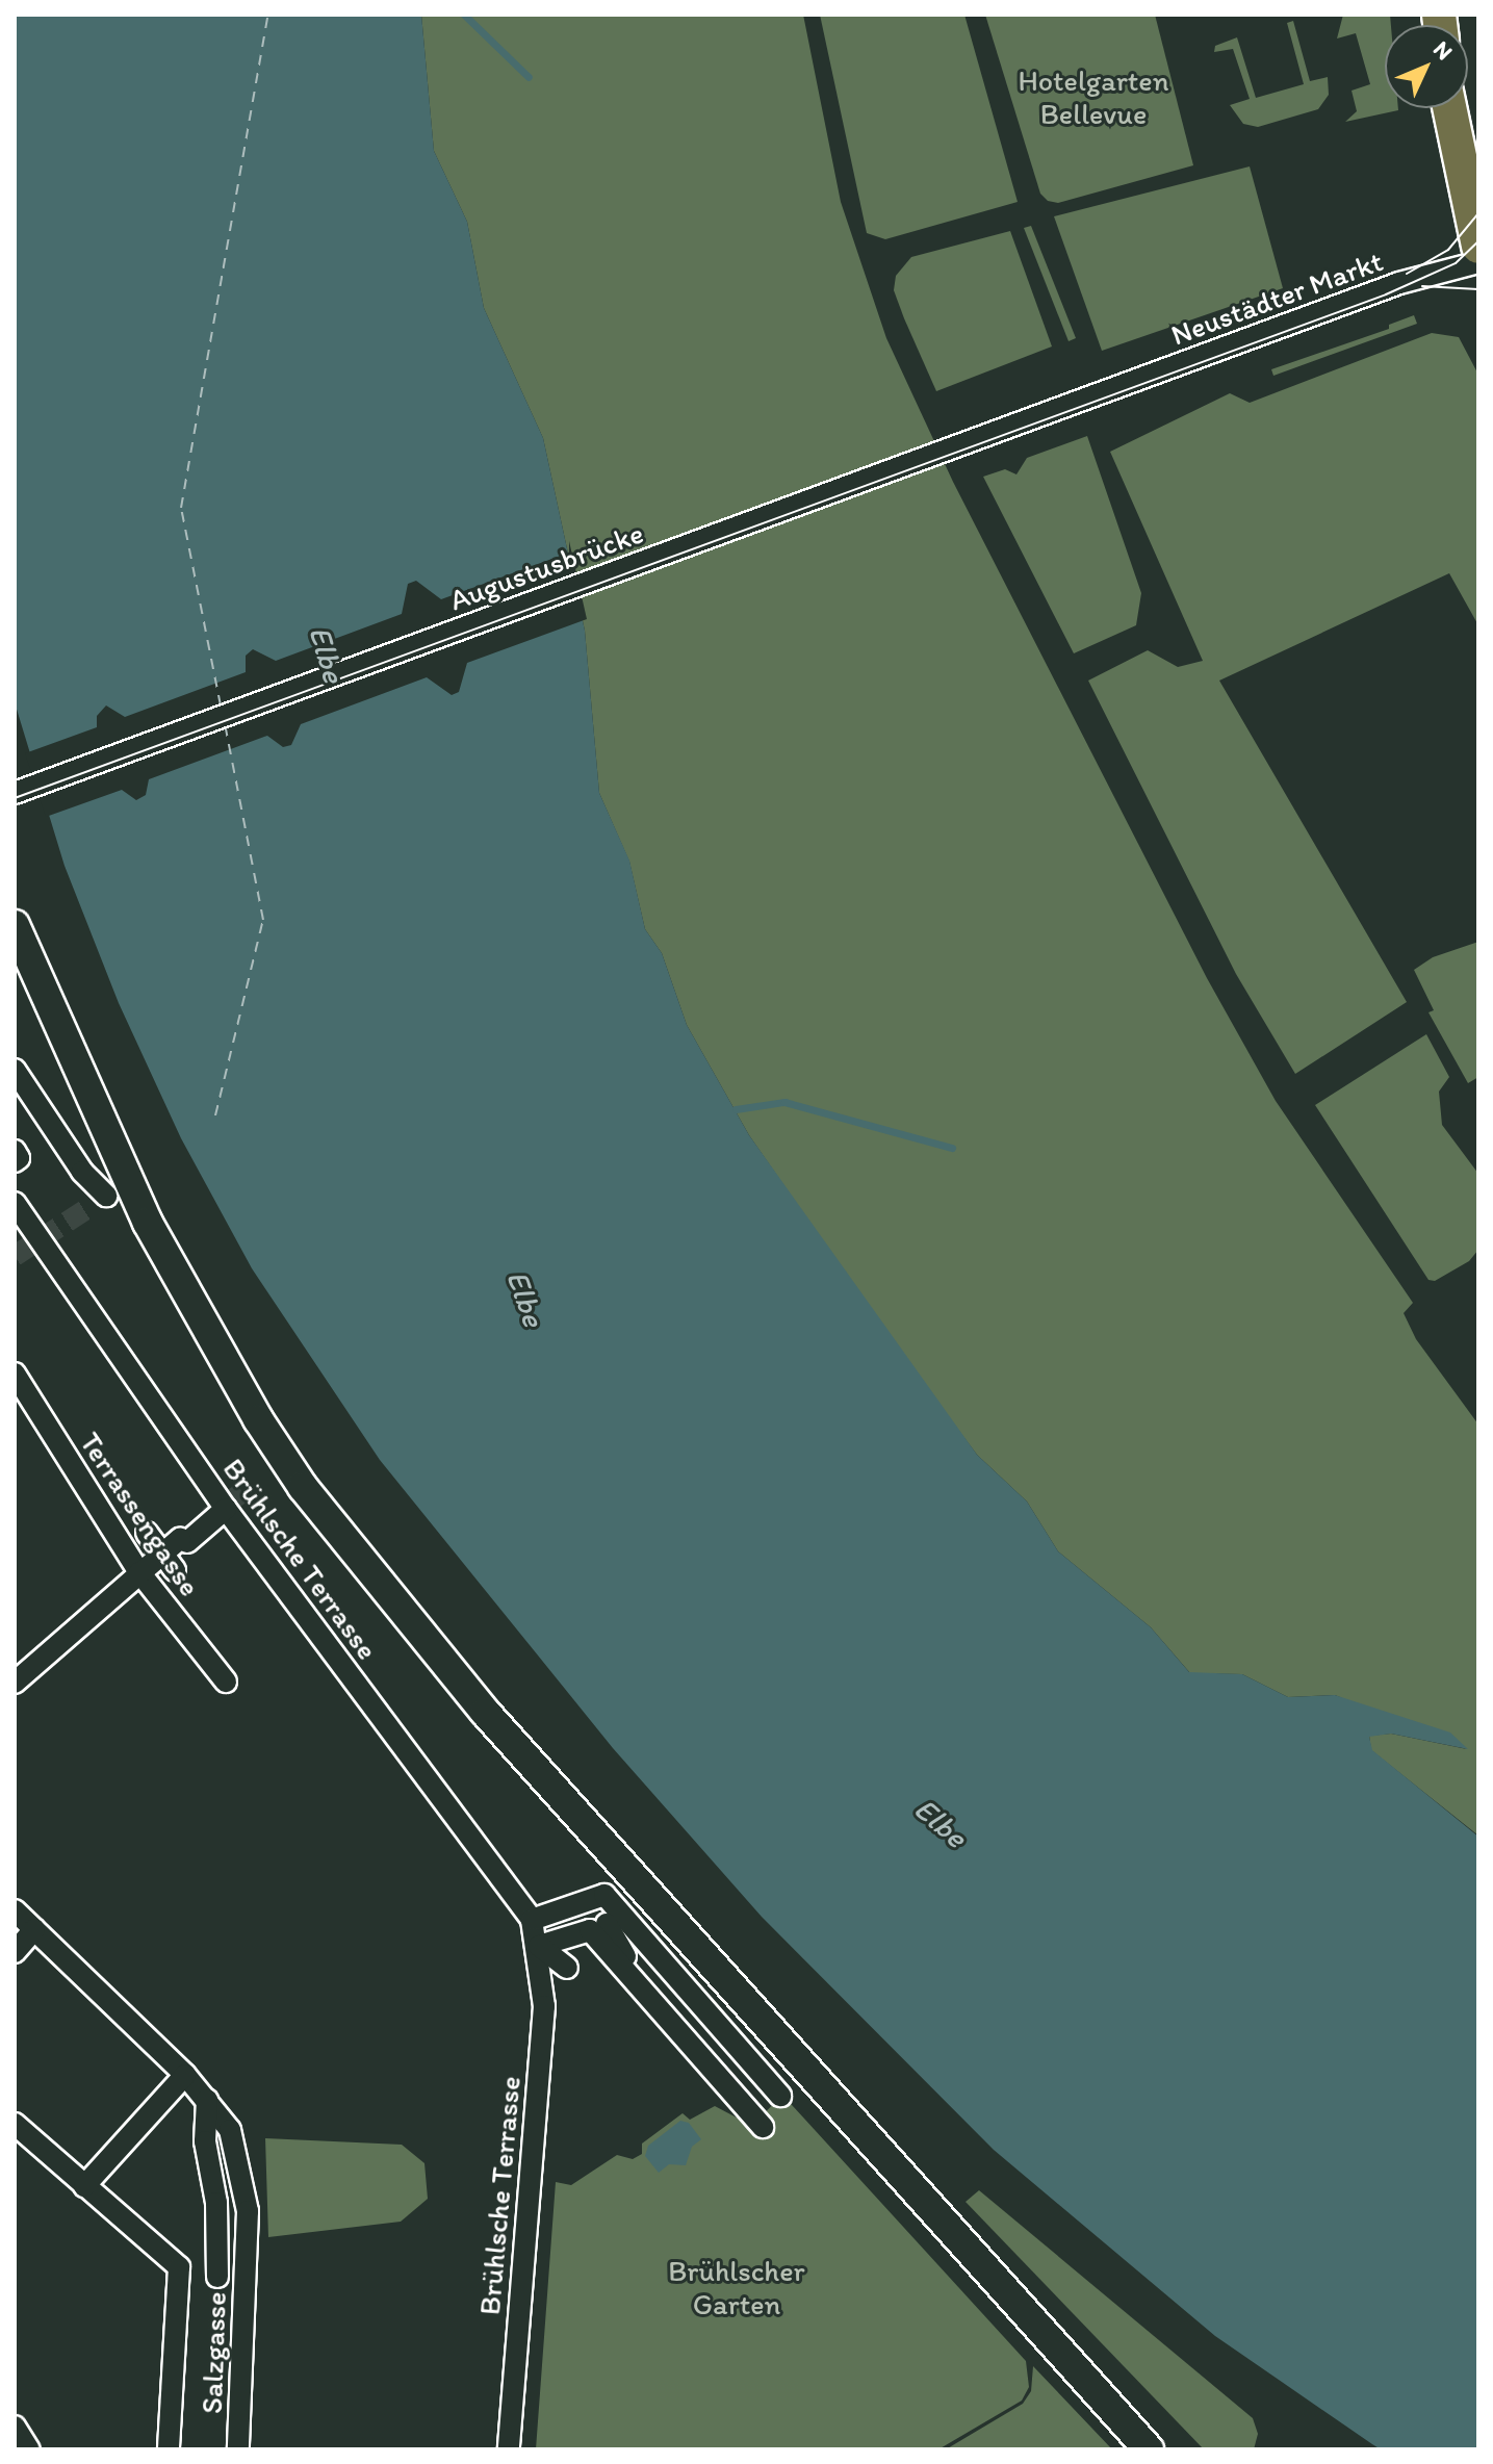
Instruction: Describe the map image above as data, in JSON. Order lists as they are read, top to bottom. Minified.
{"streets":{"street":["Neustädter Markt","Augustusbrücke","Terrassengasse","Brühlsche Terrasse","Salzgasse"]},"crossings":[["Neustädter Markt","Augustusbrücke"]],"water":["Elbe"],"parks":["Hotelgarten Bellevue","Brühlscher Garten"],"north":"top right"}
